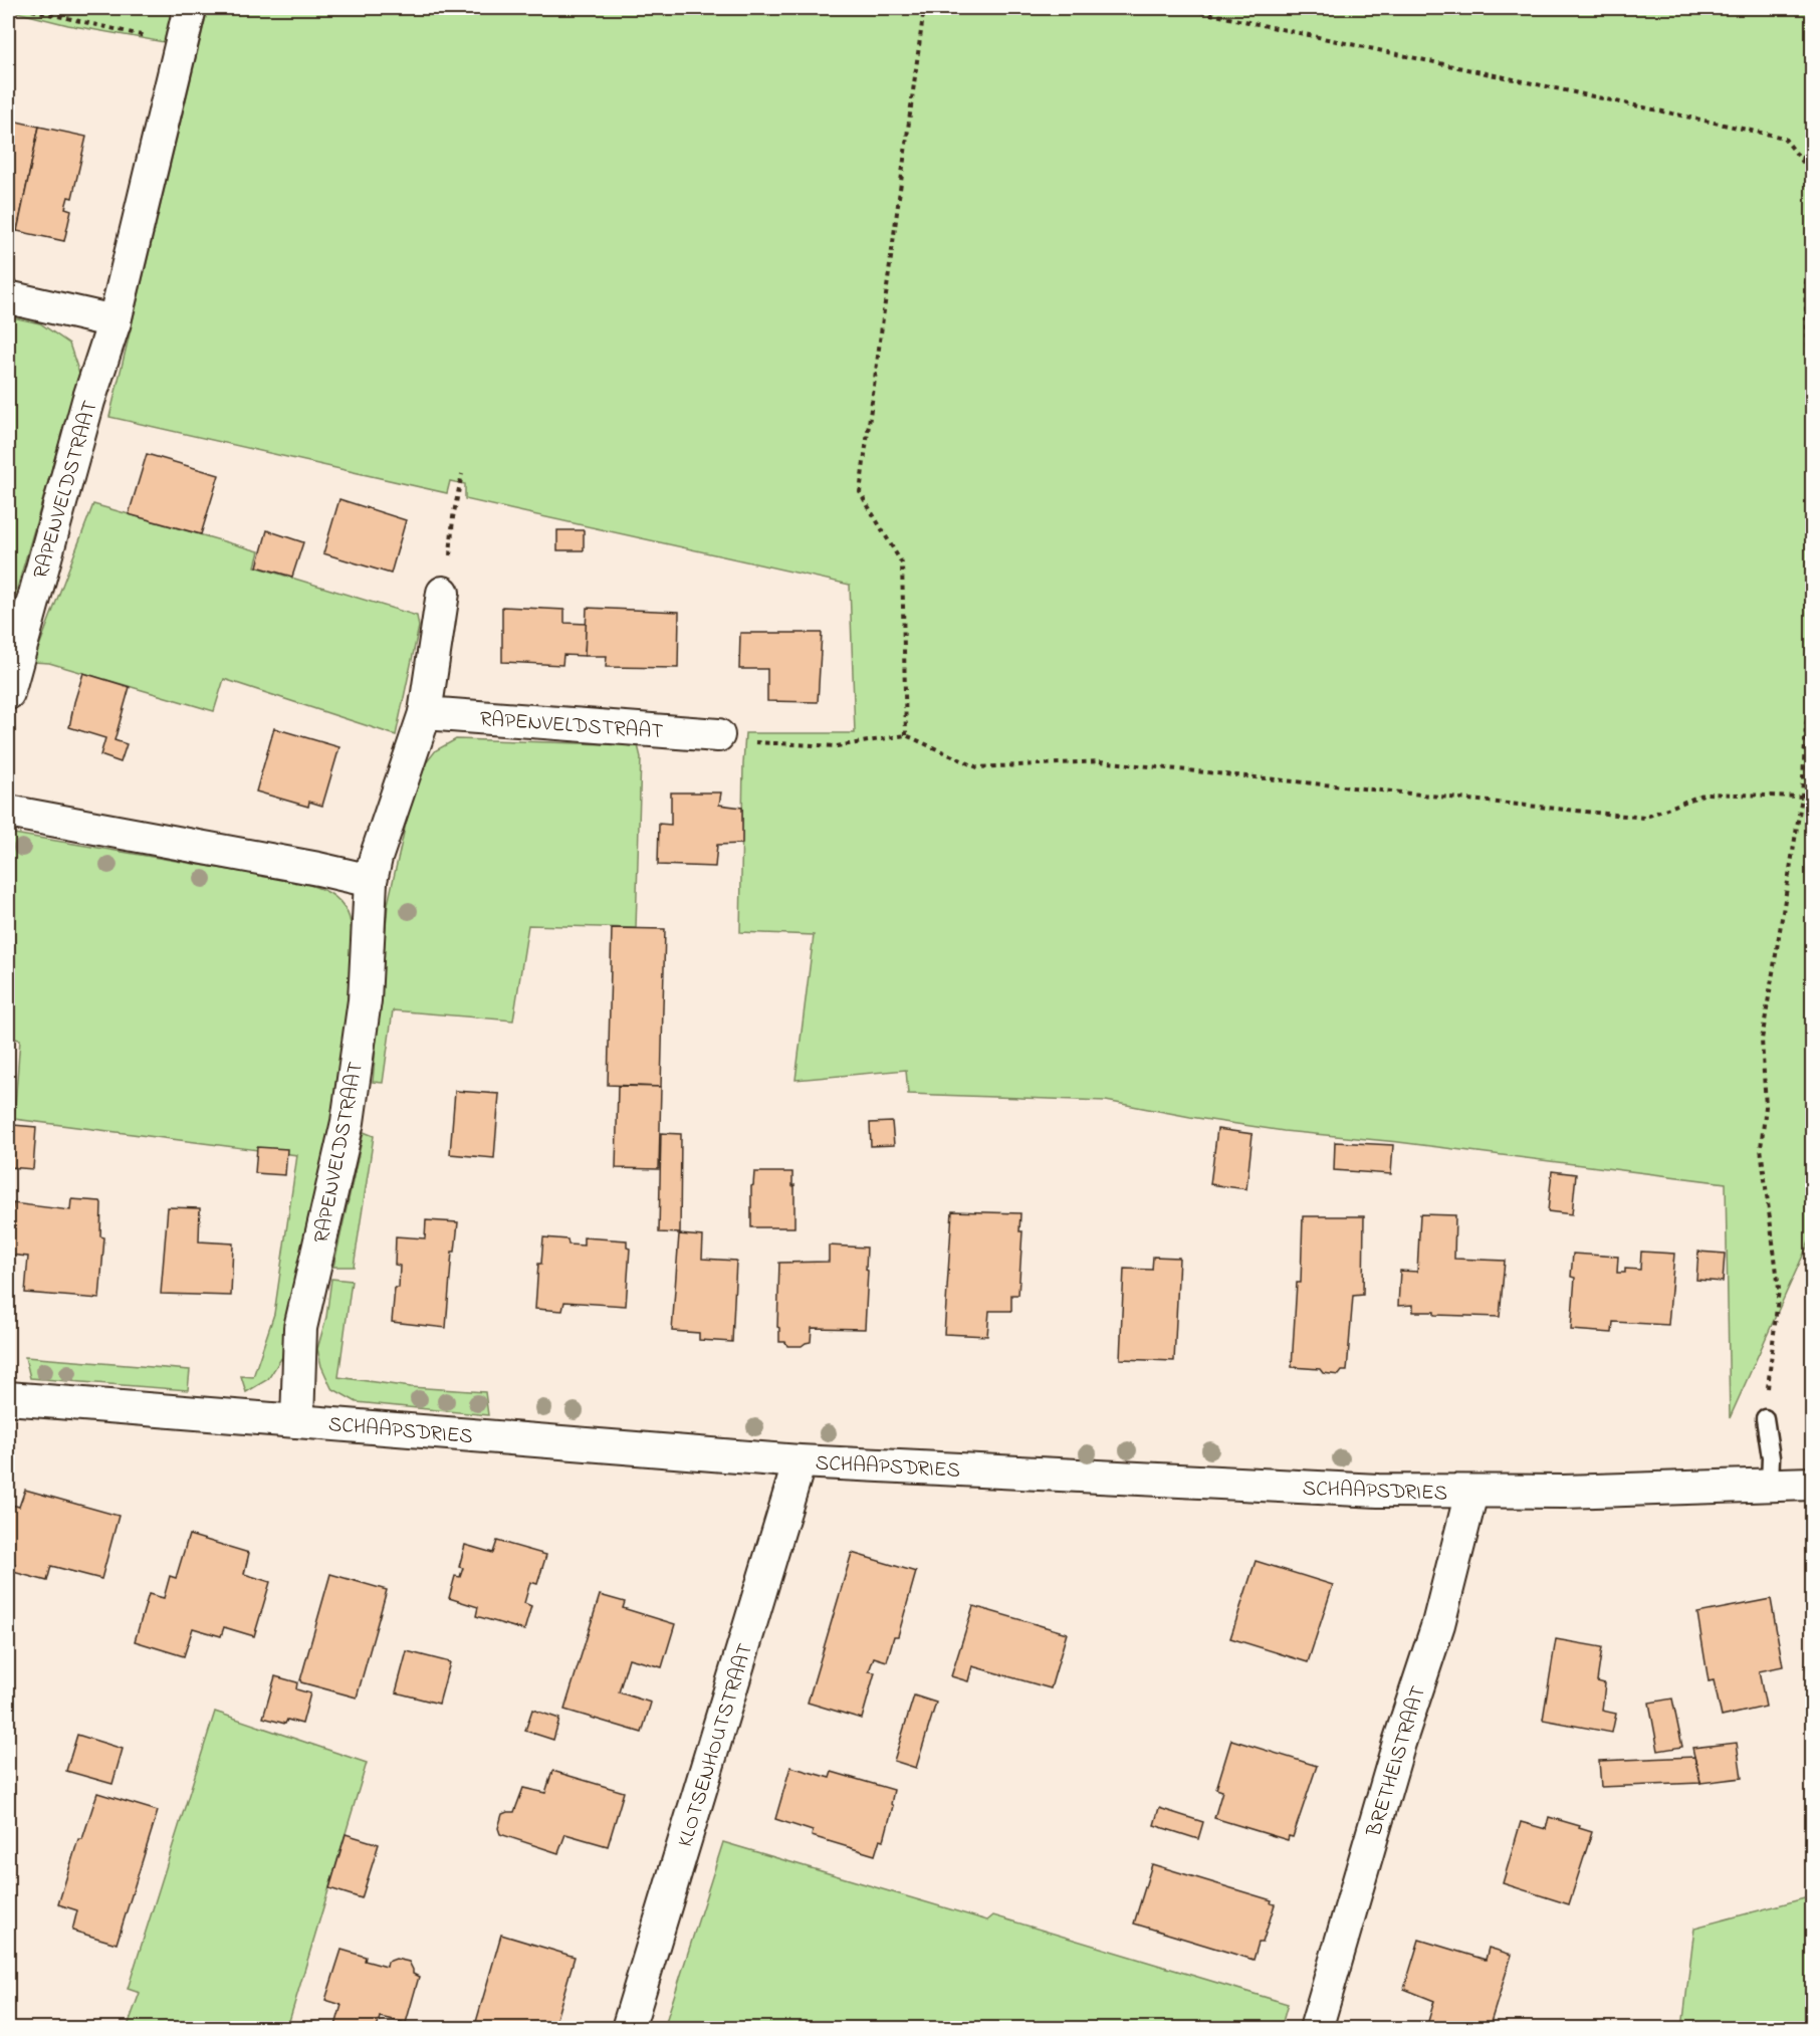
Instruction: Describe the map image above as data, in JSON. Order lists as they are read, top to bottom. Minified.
{"streets":{"street":["RAPENVELDSTRAAT","SCHAAPSDRIES","KLOTSENHOUTSTRAAT","BRETHEISTRAAT"]},"crossings":[["RAPENVELDSTRAAT","SCHAAPSDRIES"],["SCHAAPSDRIES","KLOTSENHOUTSTRAAT"],["SCHAAPSDRIES","BRETHEISTRAAT"]]}
